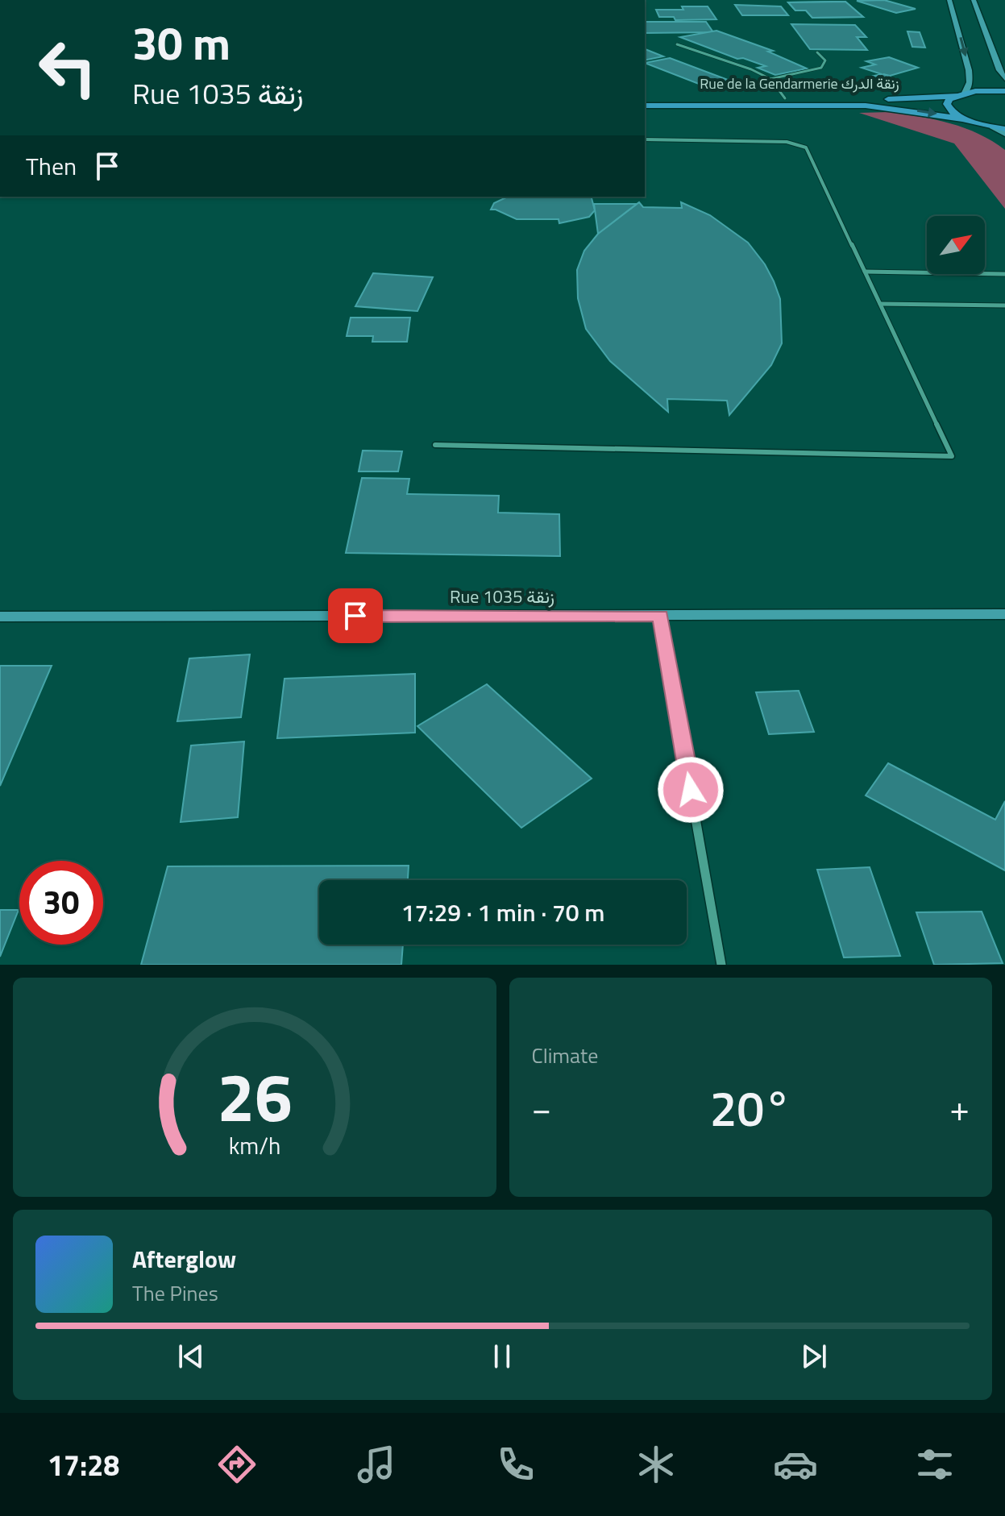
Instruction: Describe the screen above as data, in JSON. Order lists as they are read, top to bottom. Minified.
{"streets":{"main road":["Rue de la Gendarmerie زنقة الدرك","Rue 1035 زنقة"]},"north":"top right","page":{"turn":["30 m","Rue 1035 زنقة"],"then":"Then","limit":"30","trip":"17:29 · 1 min · 70 m","tile":"Climate","heat":["−","20°","+"],"song":["Afterglow","The Pines"],"tabs":"17:28","gauge":["26","km/h"]}}
